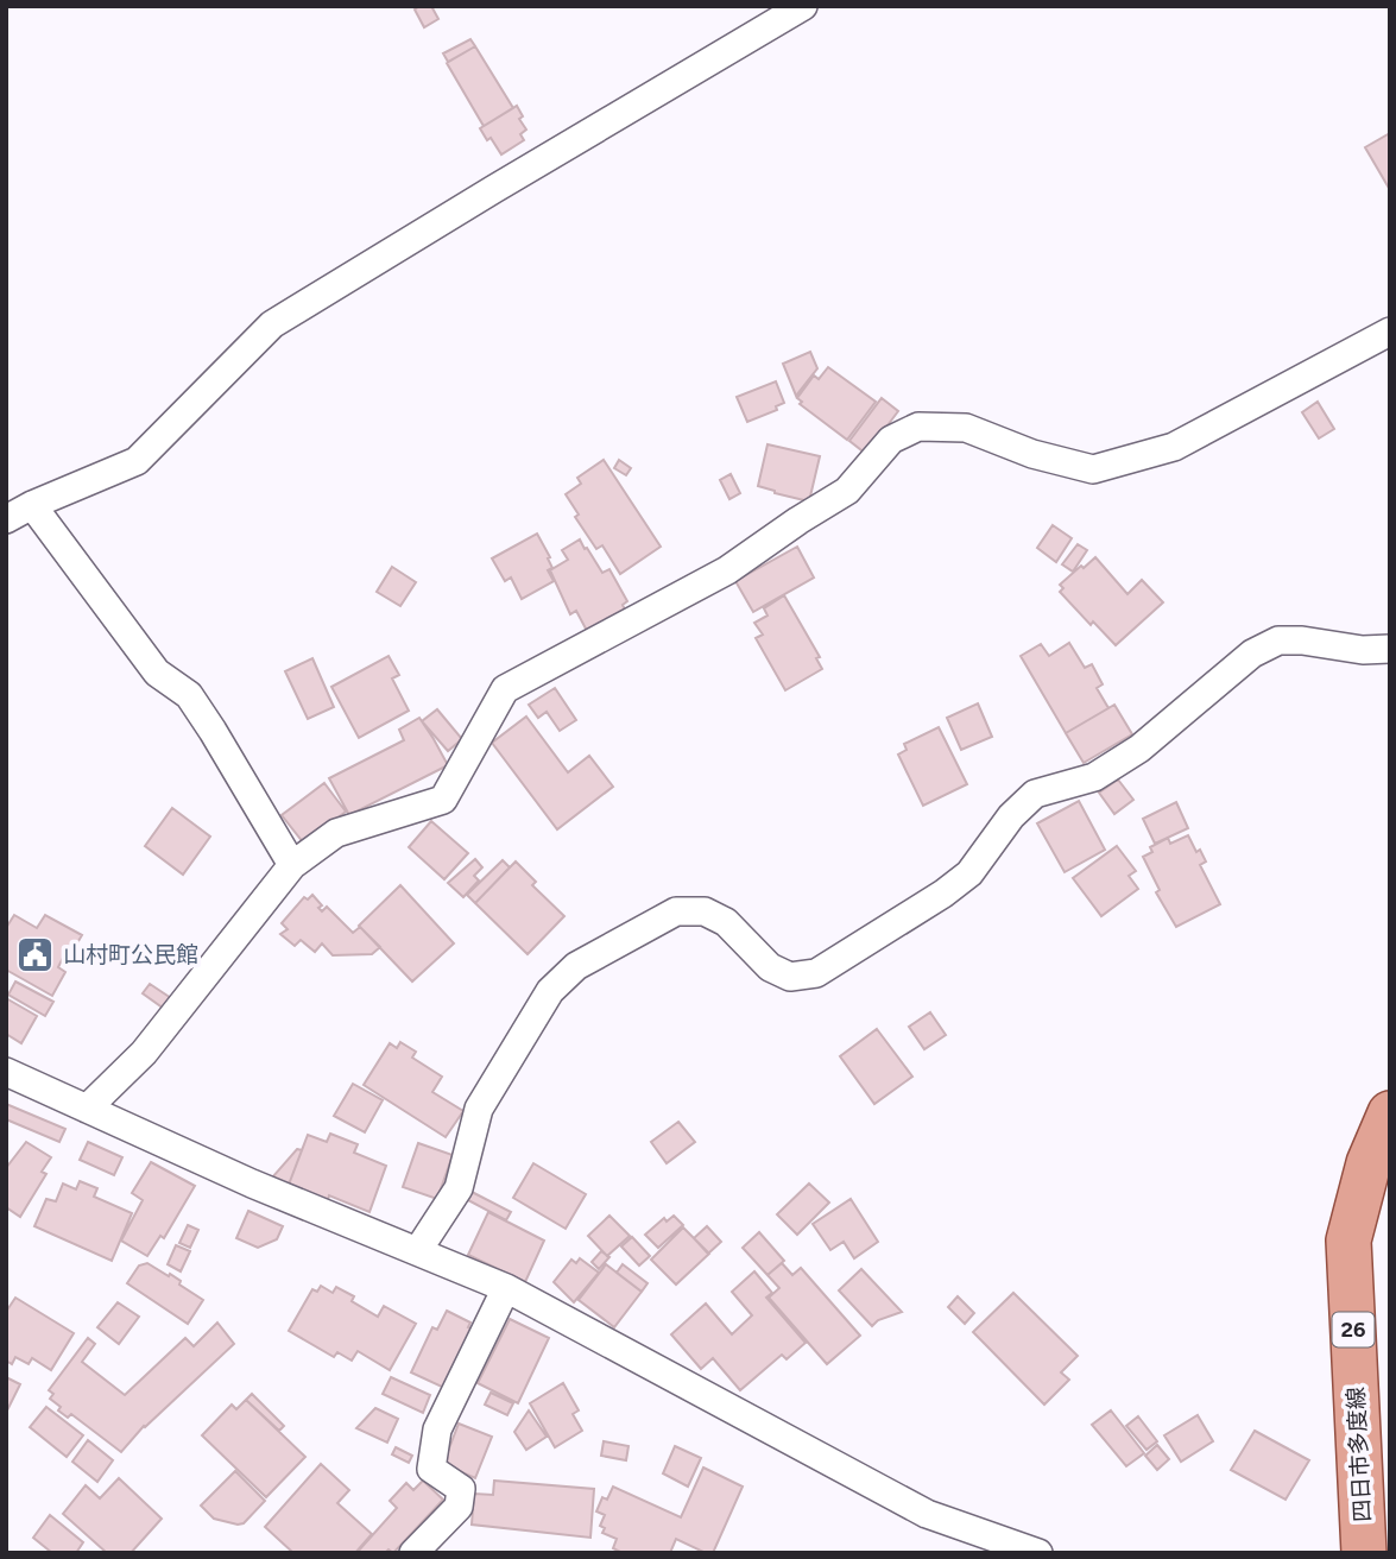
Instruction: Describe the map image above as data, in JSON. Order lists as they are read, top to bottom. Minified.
{"streets":{"main road":["26","四日市多度線"]},"places":{"public building":["山村町公民館"]}}
